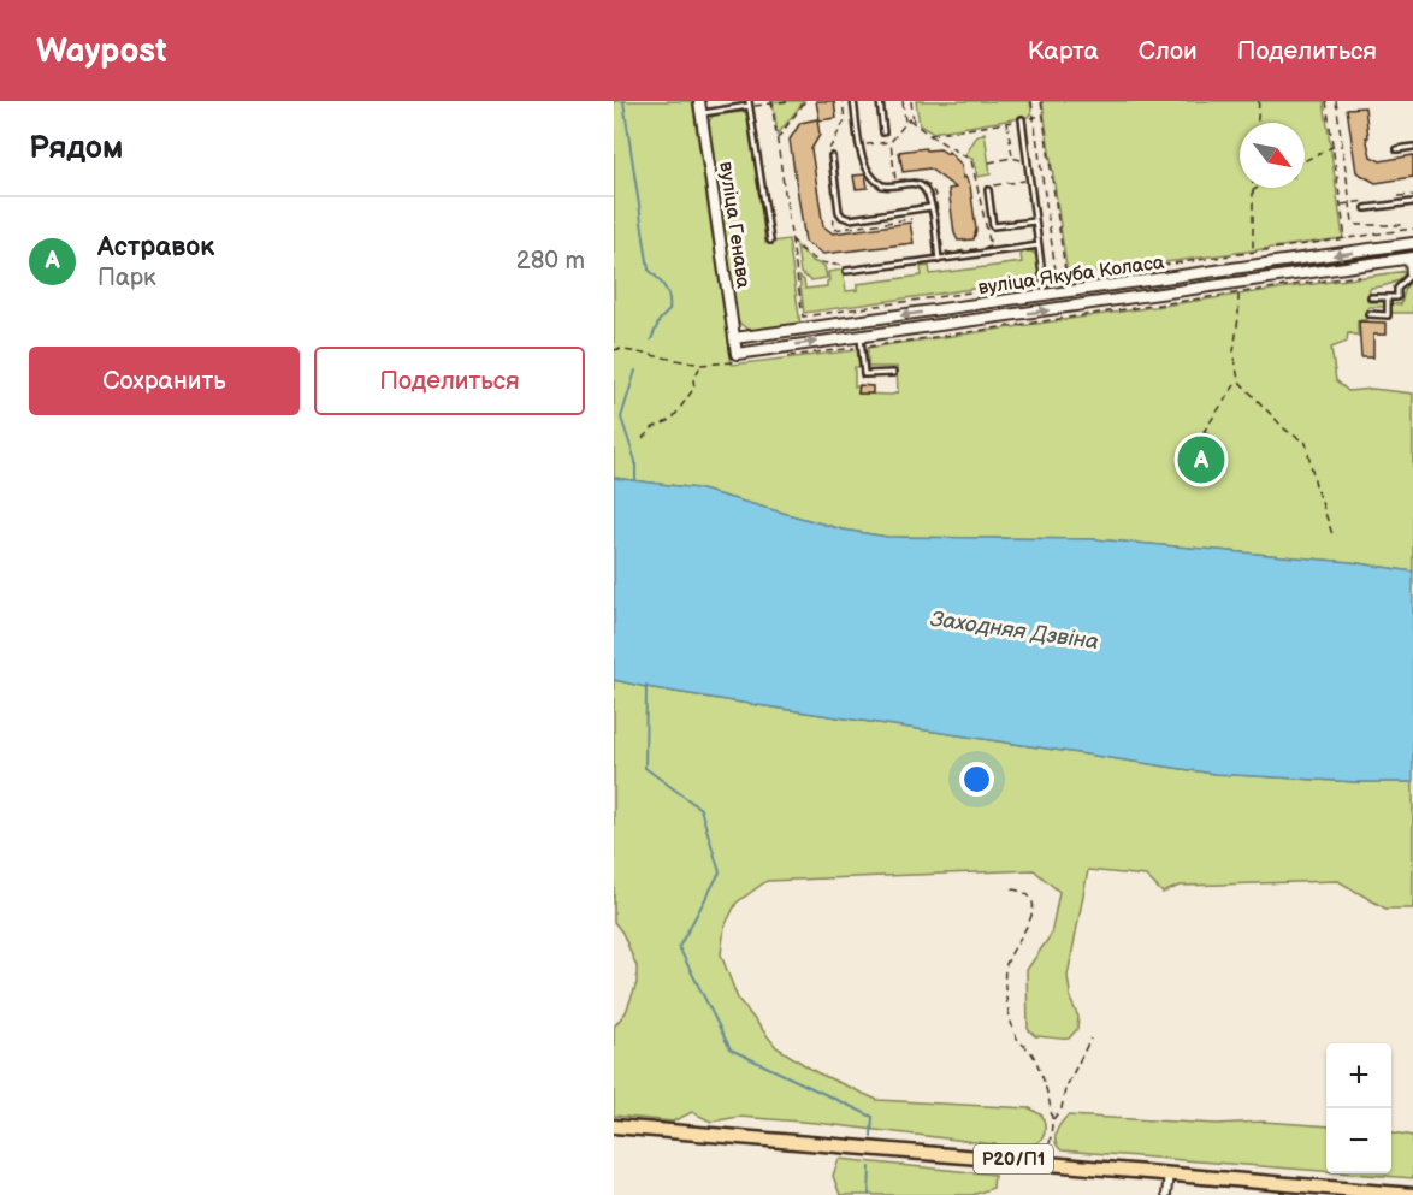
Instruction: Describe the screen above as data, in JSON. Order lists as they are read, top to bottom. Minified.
{"streets":{"main road":["Р20/П1"],"street":["вуліца Генава","вуліца Якуба Коласа"]},"crossings":[["вуліца Генава","вуліца Якуба Коласа"]],"water":["Заходняя Дзвіна"],"north":"bottom right","page":{"header":"Waypost","nav":["Карта","Слои","Поделиться"],"heading":"Рядом","list":[{"mark":"A","name":"Астравок","note":"Парк","value":"280 m"}],"buttons":["Сохранить","Поделиться"],"pins":"A","map_buttons":["+","−"]}}
